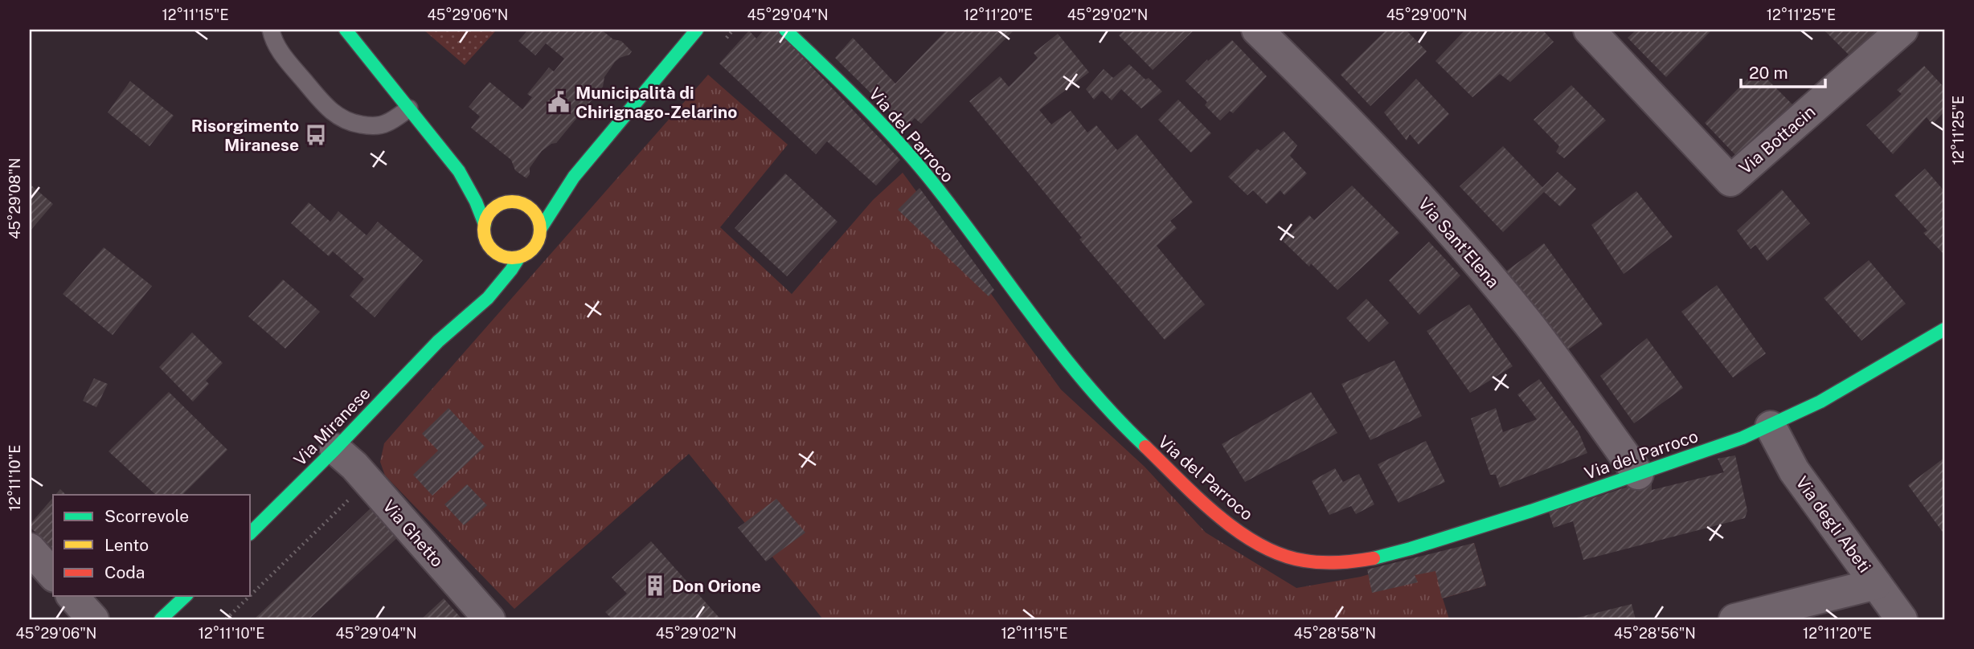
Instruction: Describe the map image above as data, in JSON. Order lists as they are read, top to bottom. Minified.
{"streets":{"street":["Via del Parroco","Via Bottacin","Via Sant'Elena","Via Miranese","Via degli Abeti","Via Ghetto"]},"crossings":[["Via del Parroco","Via Sant'Elena"],["Via del Parroco","Via degli Abeti"],["Via Miranese","Via Ghetto"]],"places":{"public building":["Municipalità di Chirignago-Zelarino"],"bus stop":["Risorgimento Miranese"],"building":["Don Orione"]},"legend":["Scorrevole","Lento","Coda"],"scale_bar":"20 m","coordinates":["12°11'15\"E","45°29'06\"N","45°29'04\"N","12°11'20\"E","45°29'02\"N","45°29'00\"N","12°11'25\"E","45°29'08\"N","12°11'10\"E","45°28'58\"N","45°28'56\"N"]}
